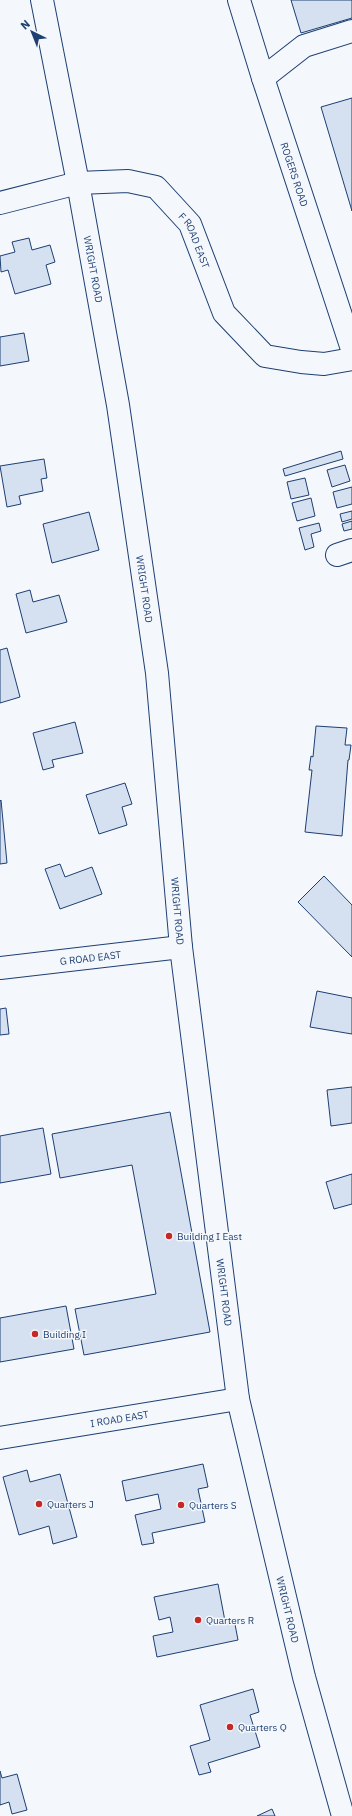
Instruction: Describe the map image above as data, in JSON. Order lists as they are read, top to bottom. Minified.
{"streets":{"street":["ROGERS ROAD","F ROAD EAST","WRIGHT ROAD","G ROAD EAST","I ROAD EAST"]},"crossings":[["F ROAD EAST","WRIGHT ROAD"],["WRIGHT ROAD","G ROAD EAST"],["WRIGHT ROAD","I ROAD EAST"]],"places":["Building I East","Building I","Quarters J","Quarters S","Quarters R","Quarters Q"],"north":"top left"}
